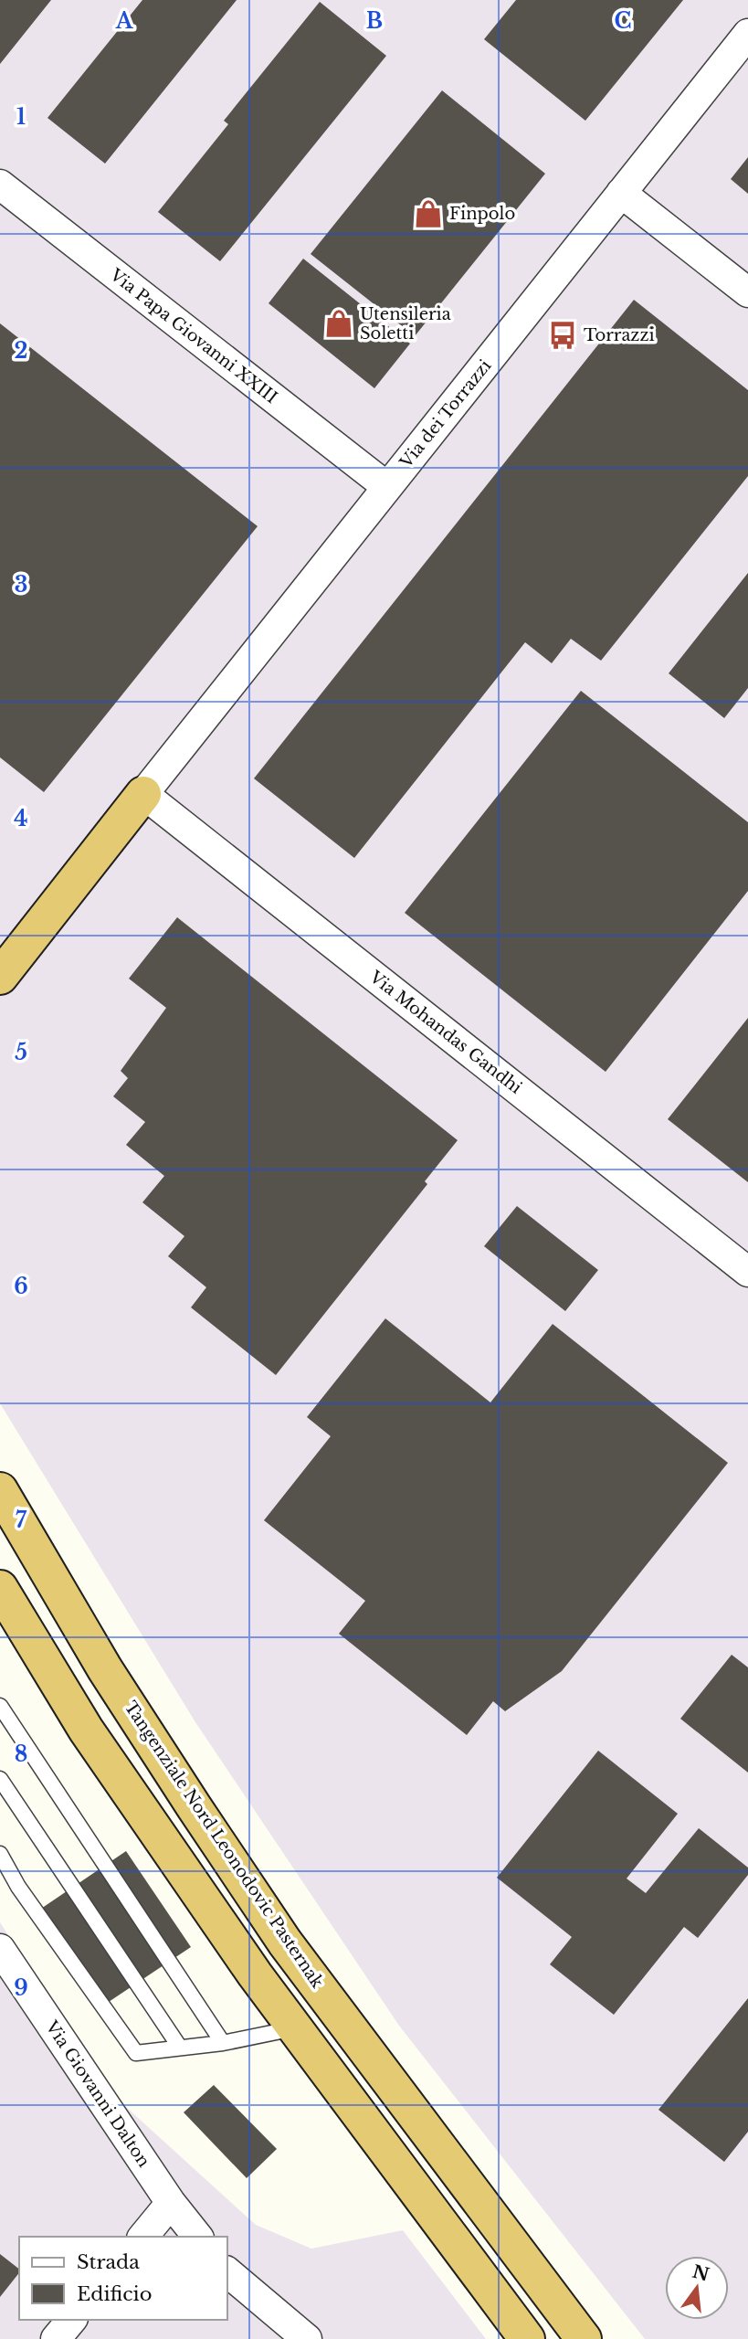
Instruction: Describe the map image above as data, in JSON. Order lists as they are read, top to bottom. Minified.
{"streets":{"highway":["Tangenziale Nord Leonodovic Pasternak"],"street":["Via Papa Giovanni XXIII","Via dei Torrazzi","Via Mohandas Gandhi","Via Giovanni Dalton"]},"crossings":[["Via Papa Giovanni XXIII","Via dei Torrazzi"],["Via dei Torrazzi","Via Mohandas Gandhi"]],"places":{"shop":["Finpolo","Utensileria Soletti"],"bus stop":["Torrazzi"]},"legend":["Strada","Edificio"],"north":"top","grid":{"columns":["A","B","C"],"rows":["1","2","3","4","5","6","7","8","9"]}}
